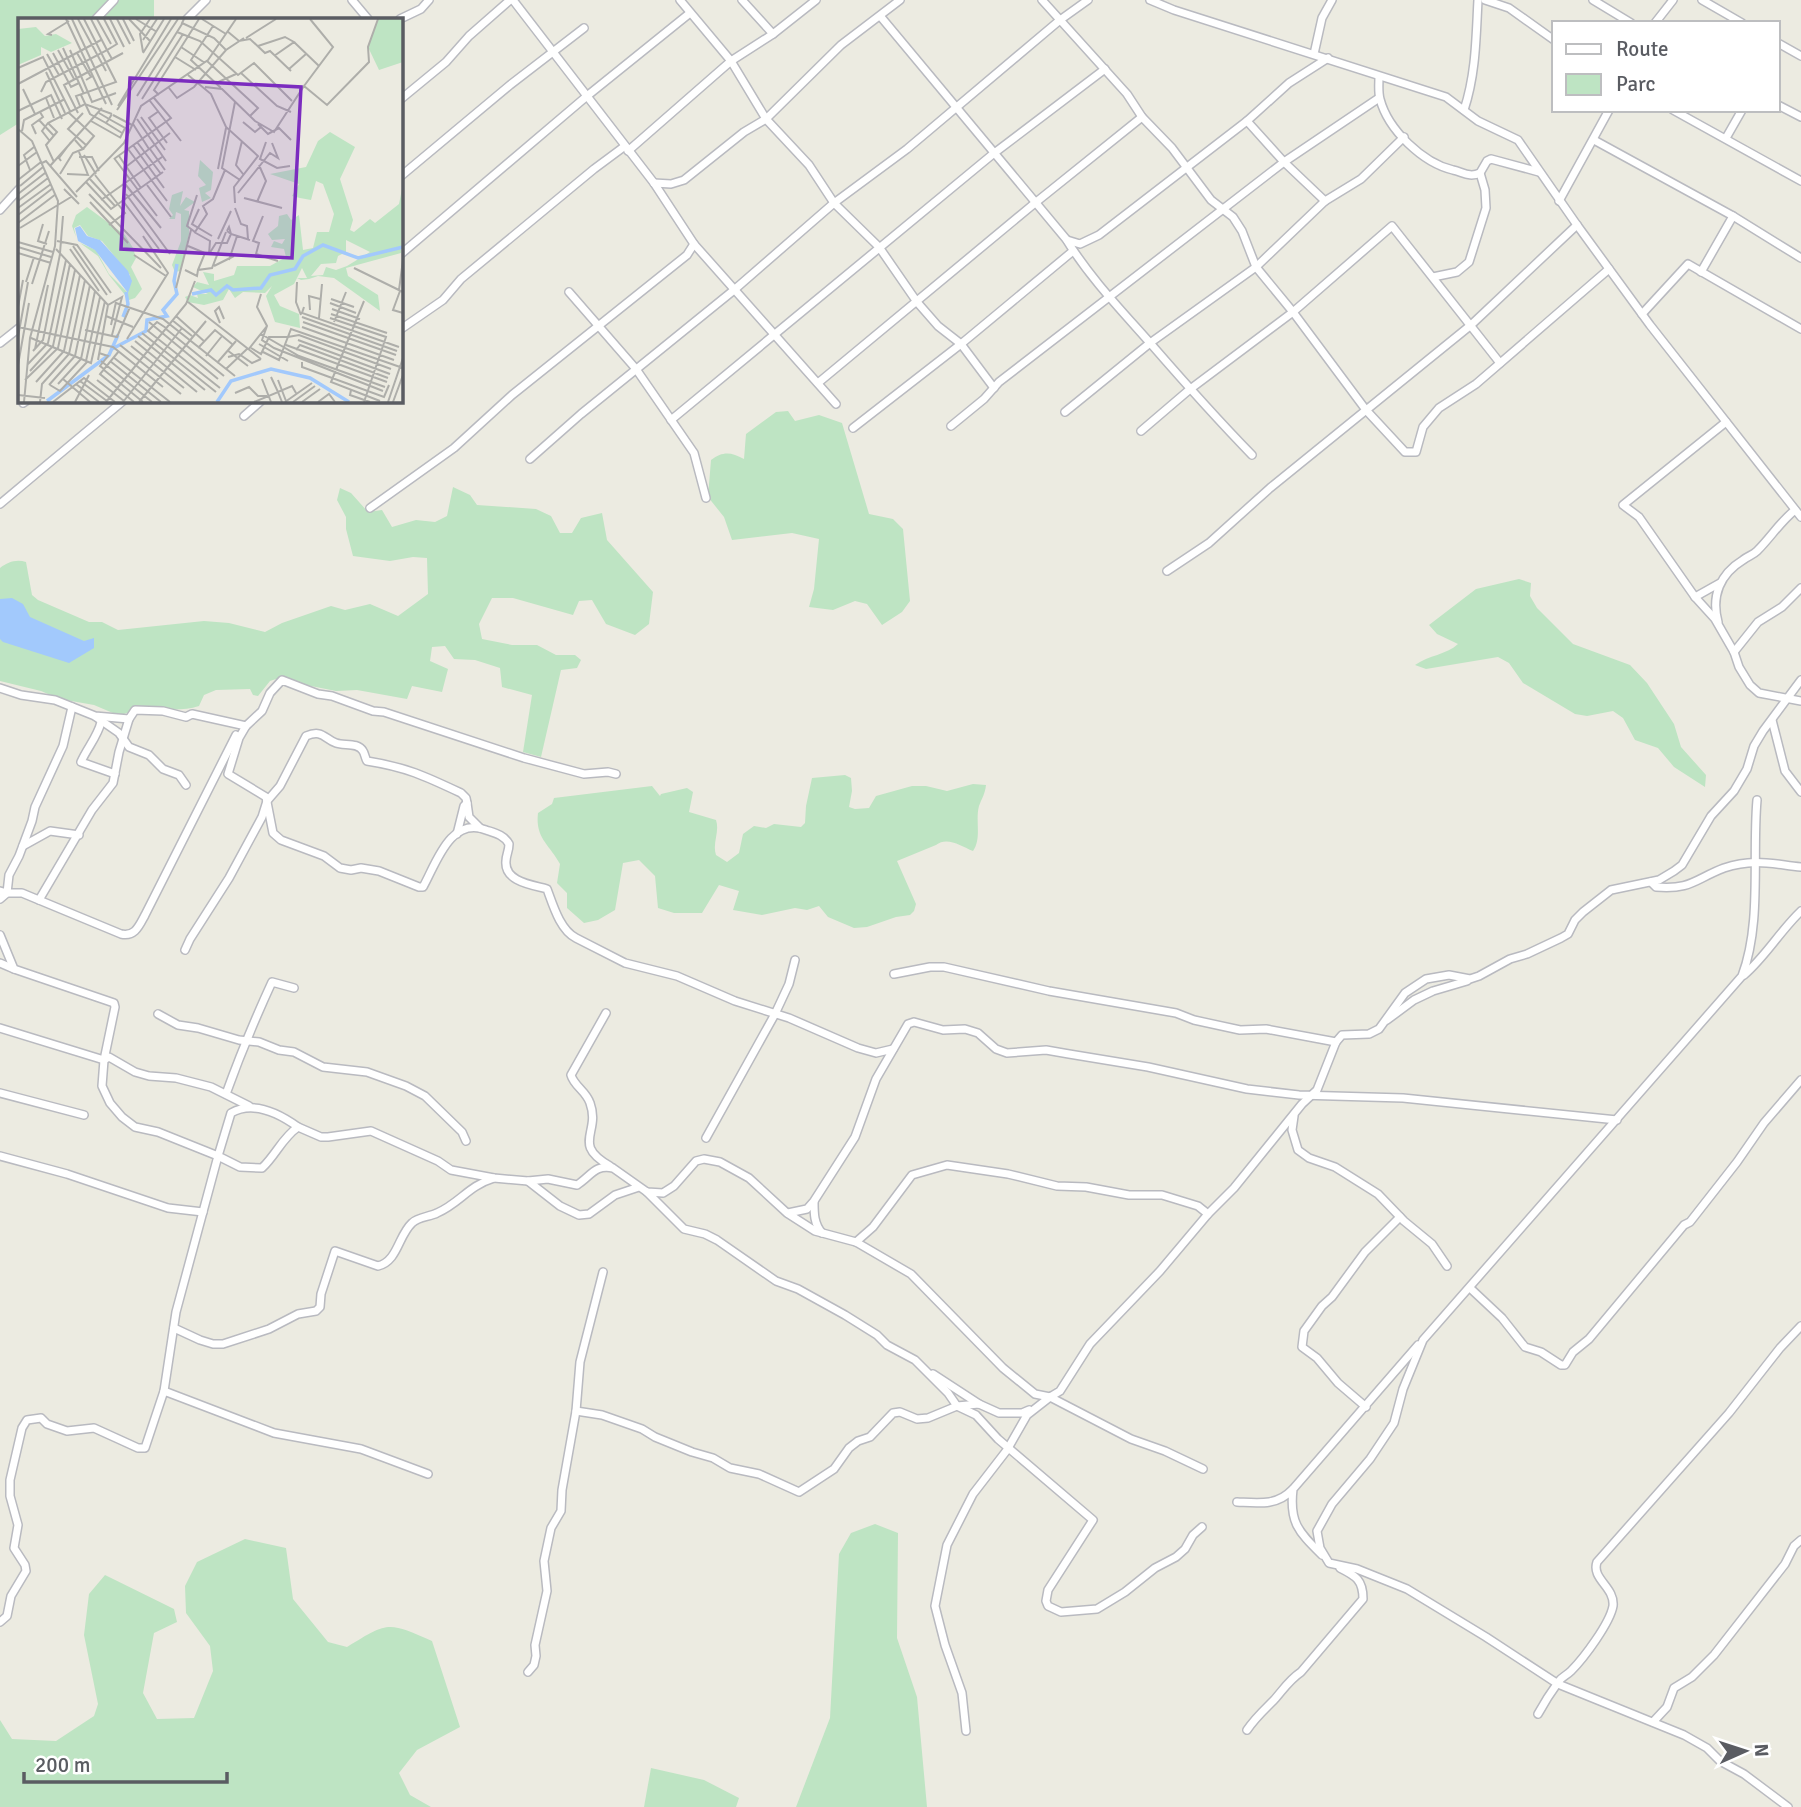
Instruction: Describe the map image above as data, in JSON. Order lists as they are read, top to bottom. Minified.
{"legend":["Route","Parc"],"scale_bar":"200 m","north":"right"}
